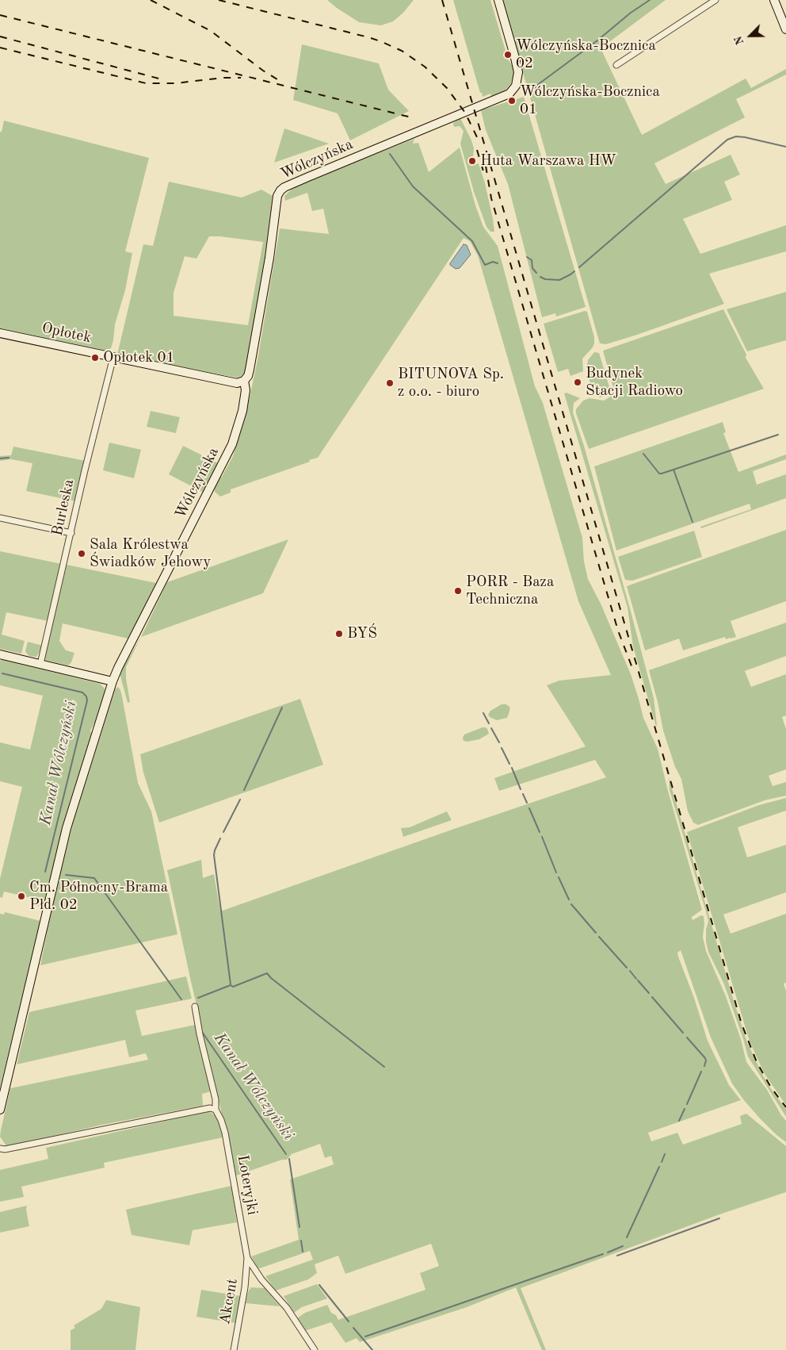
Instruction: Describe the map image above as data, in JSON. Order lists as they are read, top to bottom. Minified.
{"streets":{"street":["Wólczyńska","Opłotek","Burleska","Loteryjki","Akcent"]},"crossings":[["Wólczyńska","Opłotek"],["Opłotek","Burleska"],["Loteryjki","Akcent"]],"water":["Kanał Wólczyński"],"places":["Wólczyńska-Bocznica 02","Wólczyńska-Bocznica 01","Huta Warszawa HW","Opłotek 01","Budynek Stacji Radiowo","BITUNOVA Sp. z o.o. - biuro","Sala Królestwa Świadków Jehowy","PORR - Baza Techniczna","BYŚ","Cm. Północny-Brama Płd. 02"],"north":"bottom left"}
